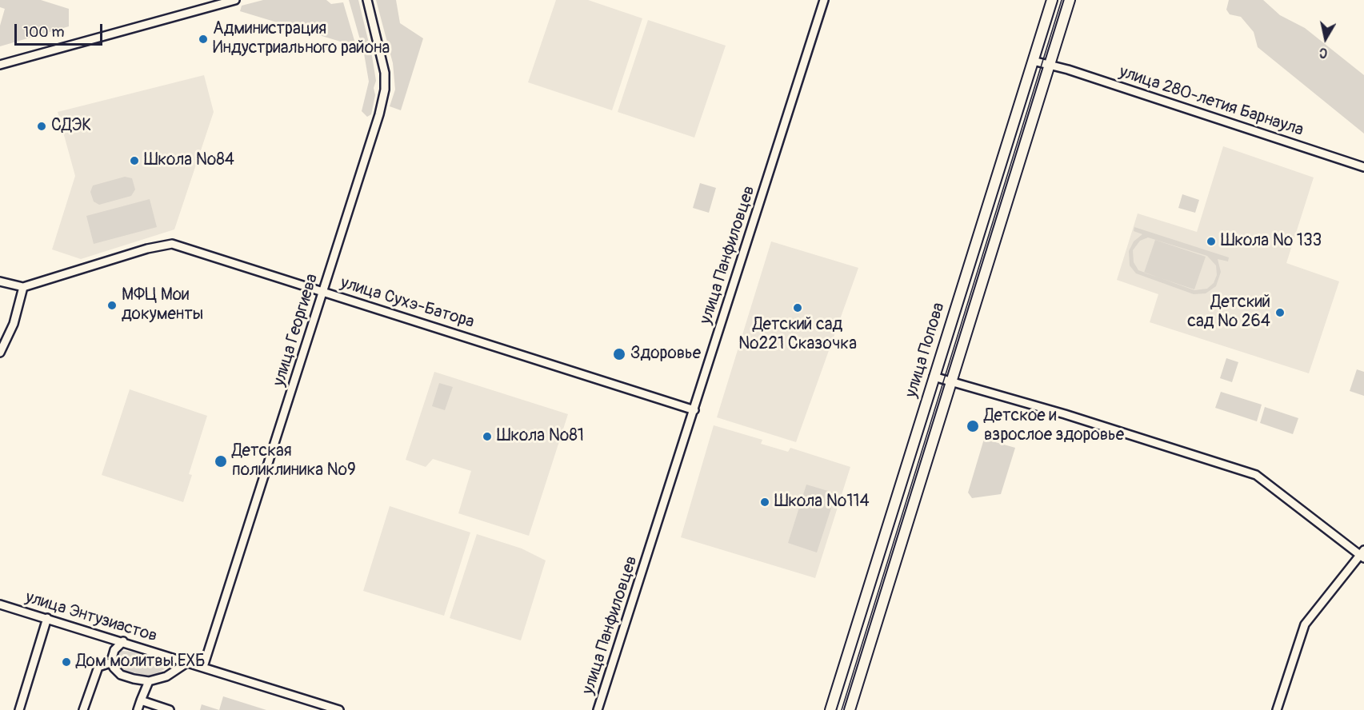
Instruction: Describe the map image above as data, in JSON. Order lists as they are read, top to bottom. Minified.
{"streets":{"main road":["улица Попова"],"street":["улица 280-летия Барнаула","улица Панфиловцев","улица Сухэ-Батора","улица Георгиева","улица Энтузиастов"]},"crossings":[["улица 280-летия Барнаула","улица Попова"],["улица Панфиловцев","улица Сухэ-Батора"],["улица Сухэ-Батора","улица Георгиева"],["улица Георгиева","улица Энтузиастов"]],"places":["Администрация Индустриального района","СДЭК","Школа №84","Школа № 133","МФЦ Мои документы","Детский сад №221 Сказочка","Детский сад № 264","Здоровье","Детское и взрослое здоровье","Школа №81","Детская поликлиника №9","Школа №114","Дом молитвы ЕХБ"],"scale_bar":"100 m","north":"bottom"}
